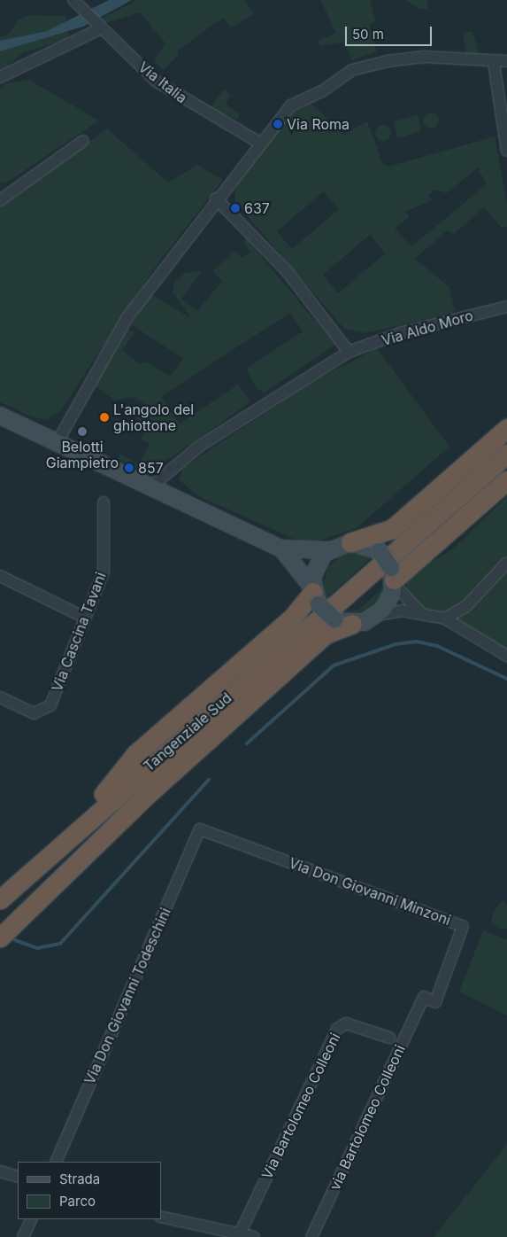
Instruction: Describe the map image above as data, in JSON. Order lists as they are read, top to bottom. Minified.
{"streets":{"highway":["Tangenziale Sud"],"street":["Via Italia","Via Aldo Moro","Via Cascina Tavani","Via Don Giovanni Minzoni","Via Don Giovanni Todeschini","Via Bartolomeo Colleoni","via Bartolomeo Colleoni"]},"crossings":[["Via Don Giovanni Minzoni","Via Don Giovanni Todeschini"],["Via Don Giovanni Minzoni","via Bartolomeo Colleoni"]],"places":["Via Roma","637","L'angolo del ghiottone","Belotti Giampietro","857"],"legend":["Strada","Parco"],"scale_bar":"50 m"}
